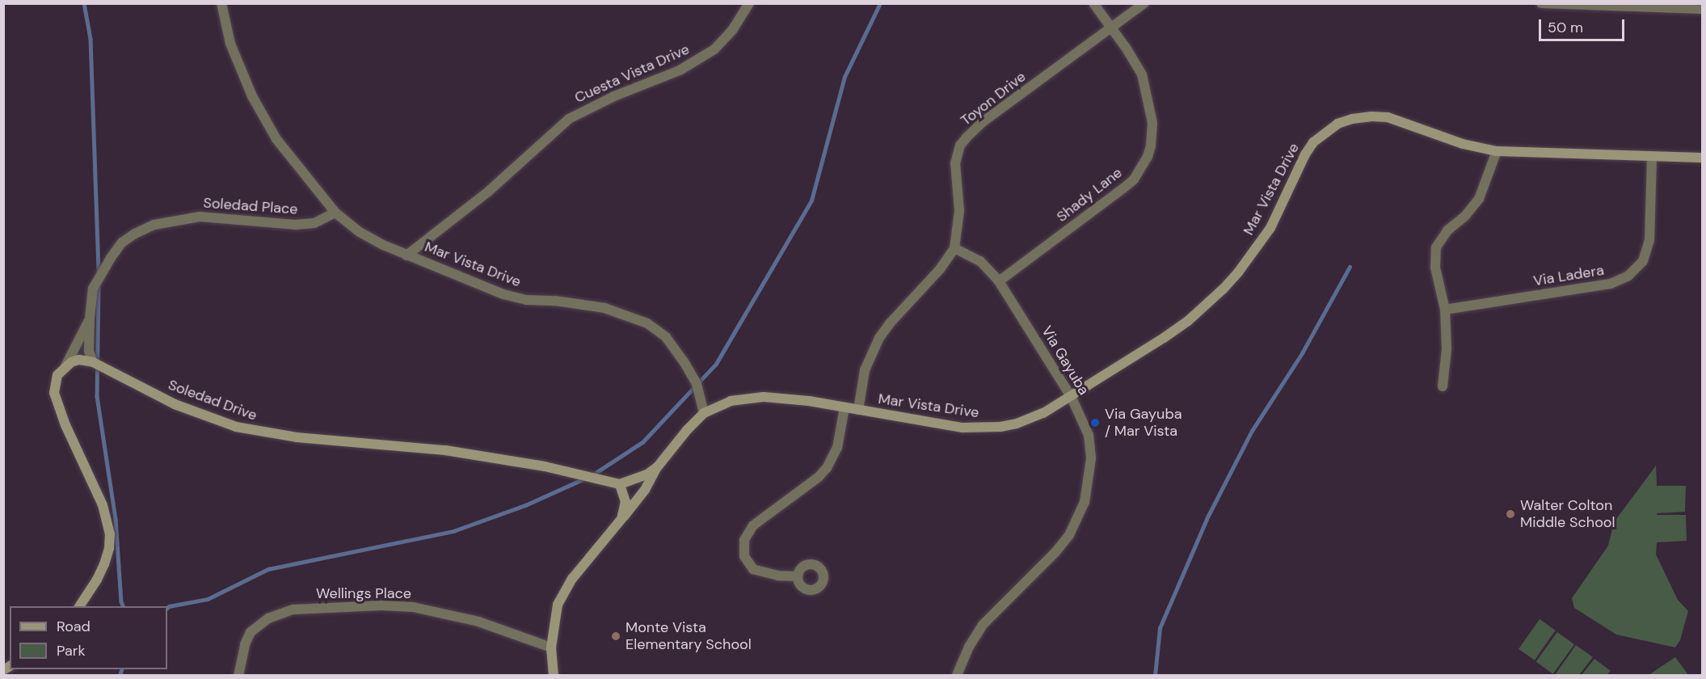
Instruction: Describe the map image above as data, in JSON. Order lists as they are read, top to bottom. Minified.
{"streets":{"street":["Cuesta Vista Drive","Toyon Drive","Mar Vista Drive","Shady Lane","Soledad Place","Via Ladera","Via Gayuba","Soledad Drive","Wellings Place"]},"crossings":[["Cuesta Vista Drive","Mar Vista Drive"],["Toyon Drive","Mar Vista Drive"],["Toyon Drive","Shady Lane"],["Toyon Drive","Via Gayuba"],["Mar Vista Drive","Soledad Place"],["Mar Vista Drive","Via Ladera"],["Mar Vista Drive","Via Gayuba"],["Shady Lane","Via Gayuba"],["Soledad Place","Soledad Drive"]],"places":["Via Gayuba / Mar Vista","Walter Colton Middle School","Monte Vista Elementary School"],"legend":["Road","Park"],"scale_bar":"50 m"}
